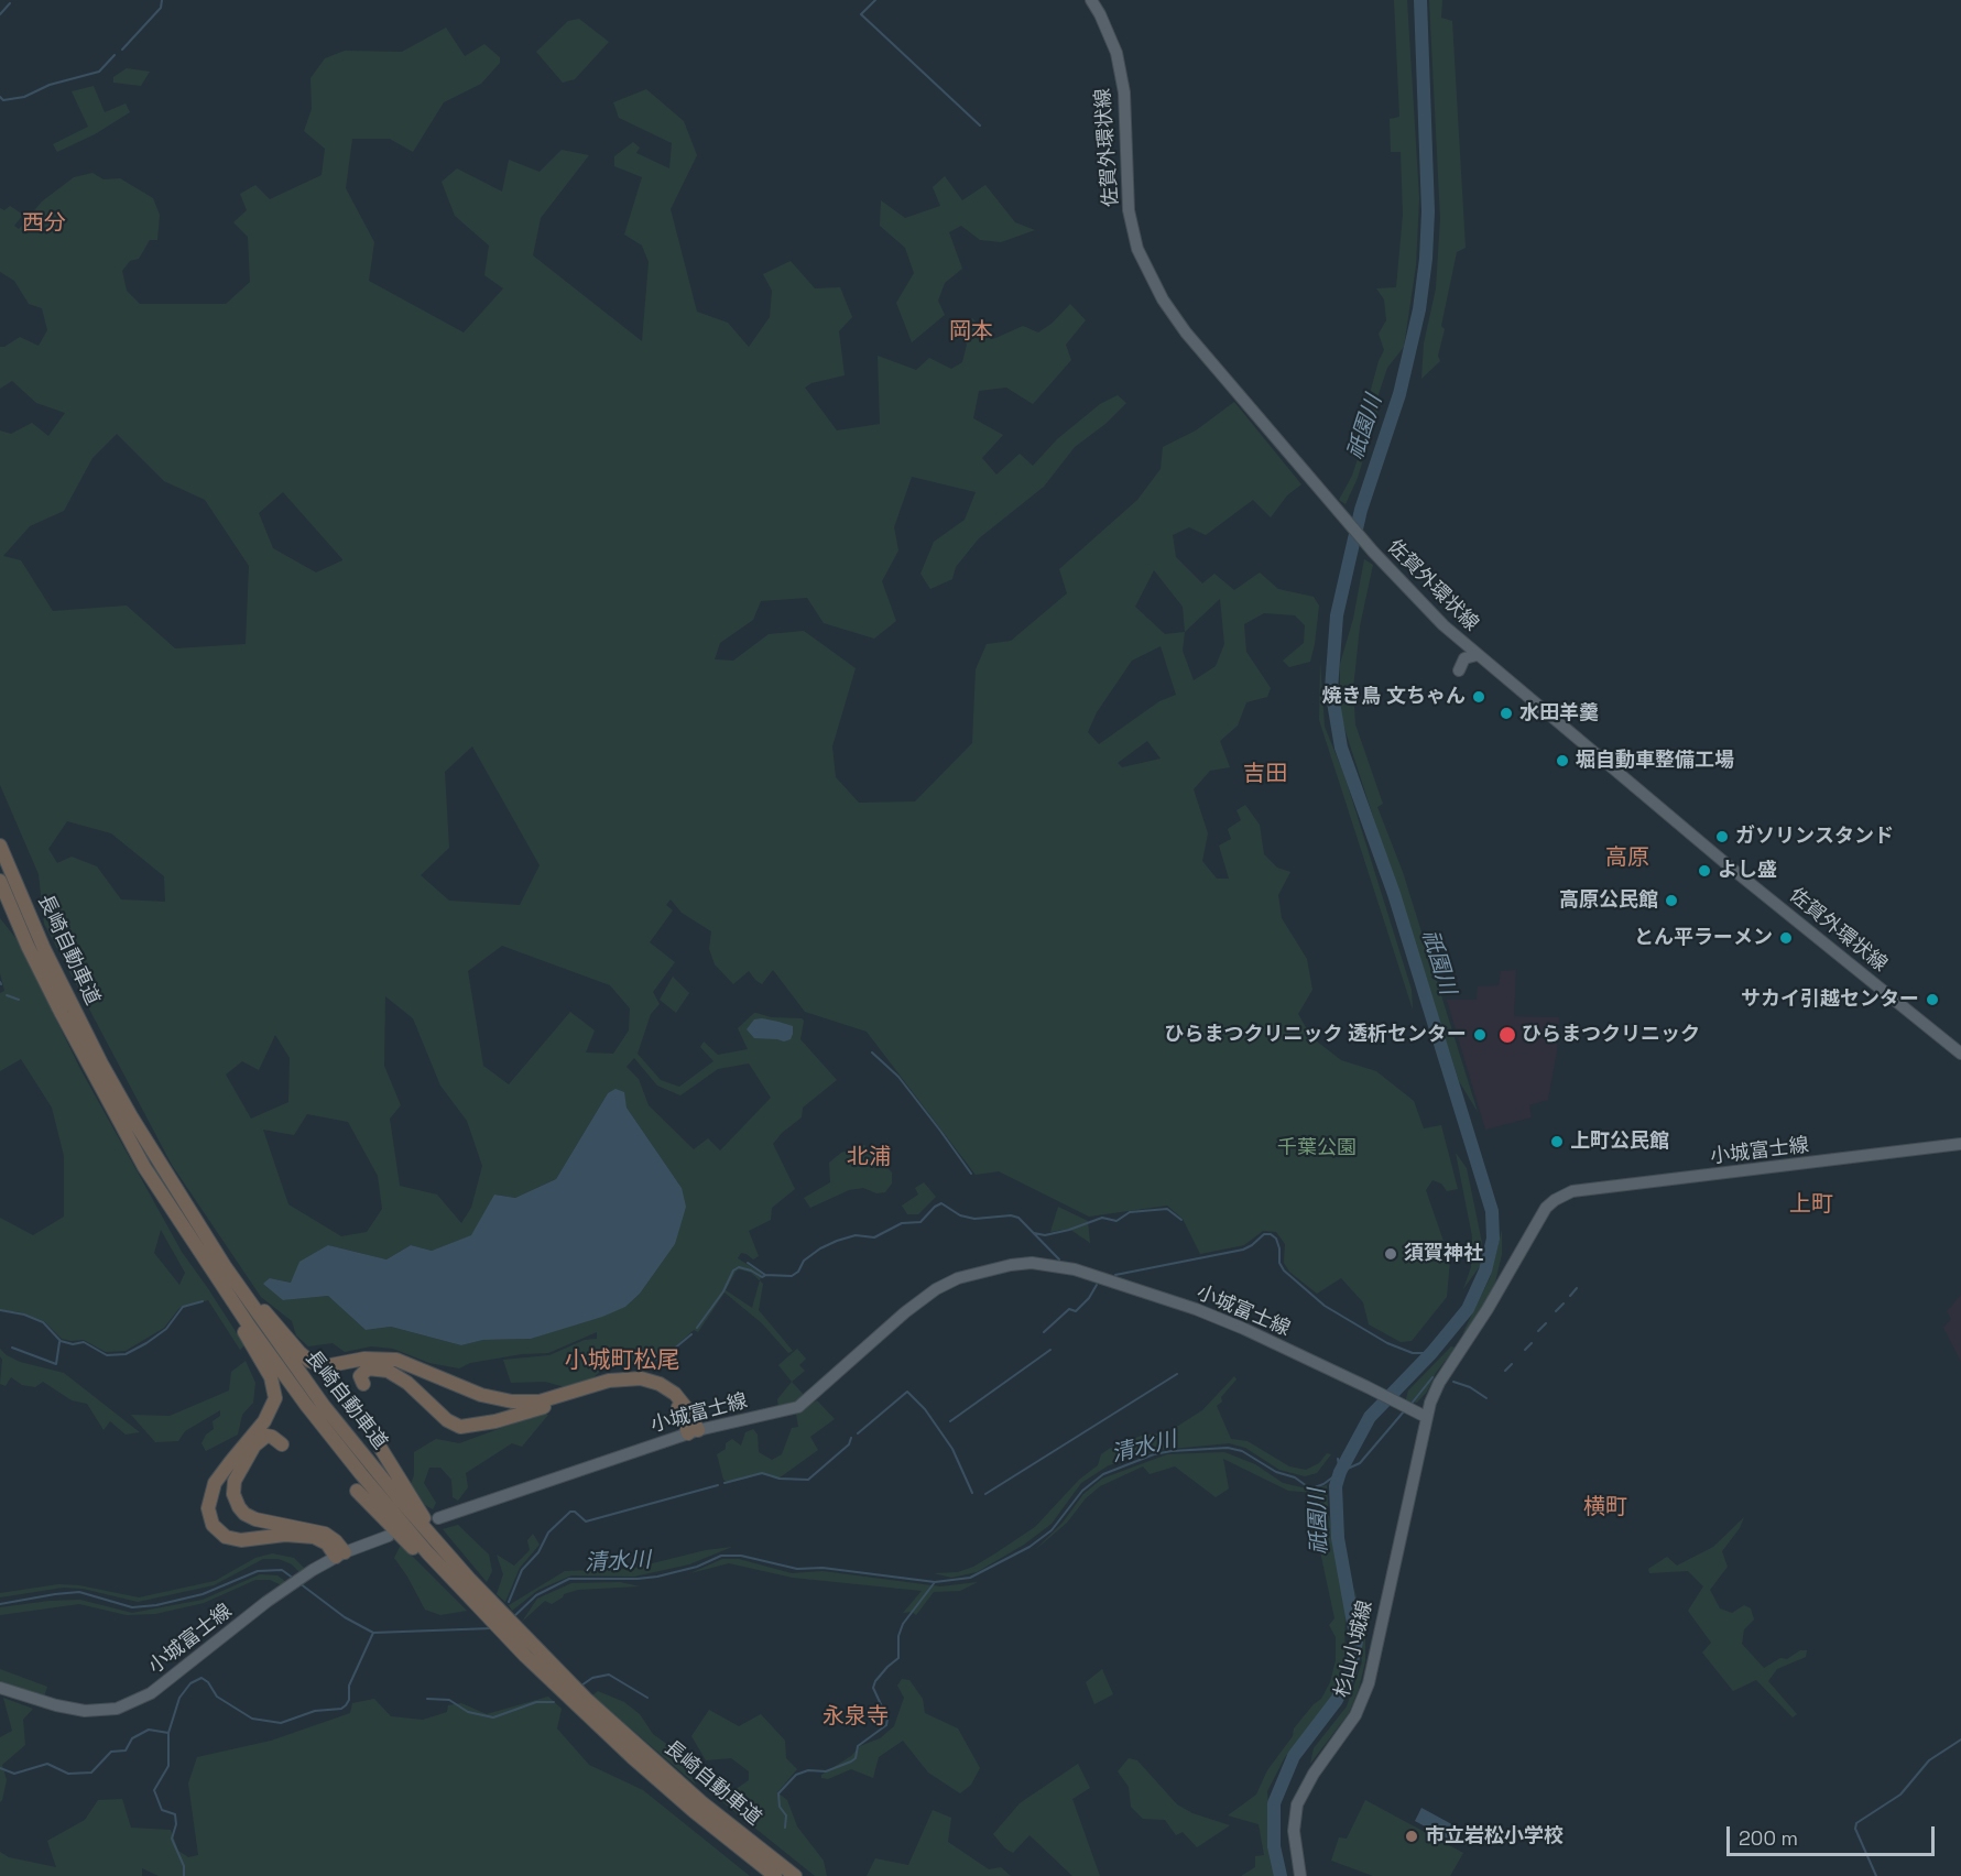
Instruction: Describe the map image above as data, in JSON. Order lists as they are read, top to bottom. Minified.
{"streets":{"highway":["長崎自動車道"],"main road":["佐賀外環状線","小城富士線","杉山小城線"]},"crossings":[["小城富士線","杉山小城線"]],"districts":["西分","岡本","吉田","高原","北浦","上町","小城町松尾","横町","永泉寺"],"water":["祇園川","清水川"],"parks":["千葉公園"],"places":["焼き鳥 文ちゃん","水田羊羹","堀自動車整備工場","ガソリンスタンド","よし盛","高原公民館","とん平ラーメン","サカイ引越センター","ひらまつクリニック 透析センター","ひらまつクリニック","上町公民館","須賀神社","市立岩松小学校"],"scale_bar":"200 m"}
